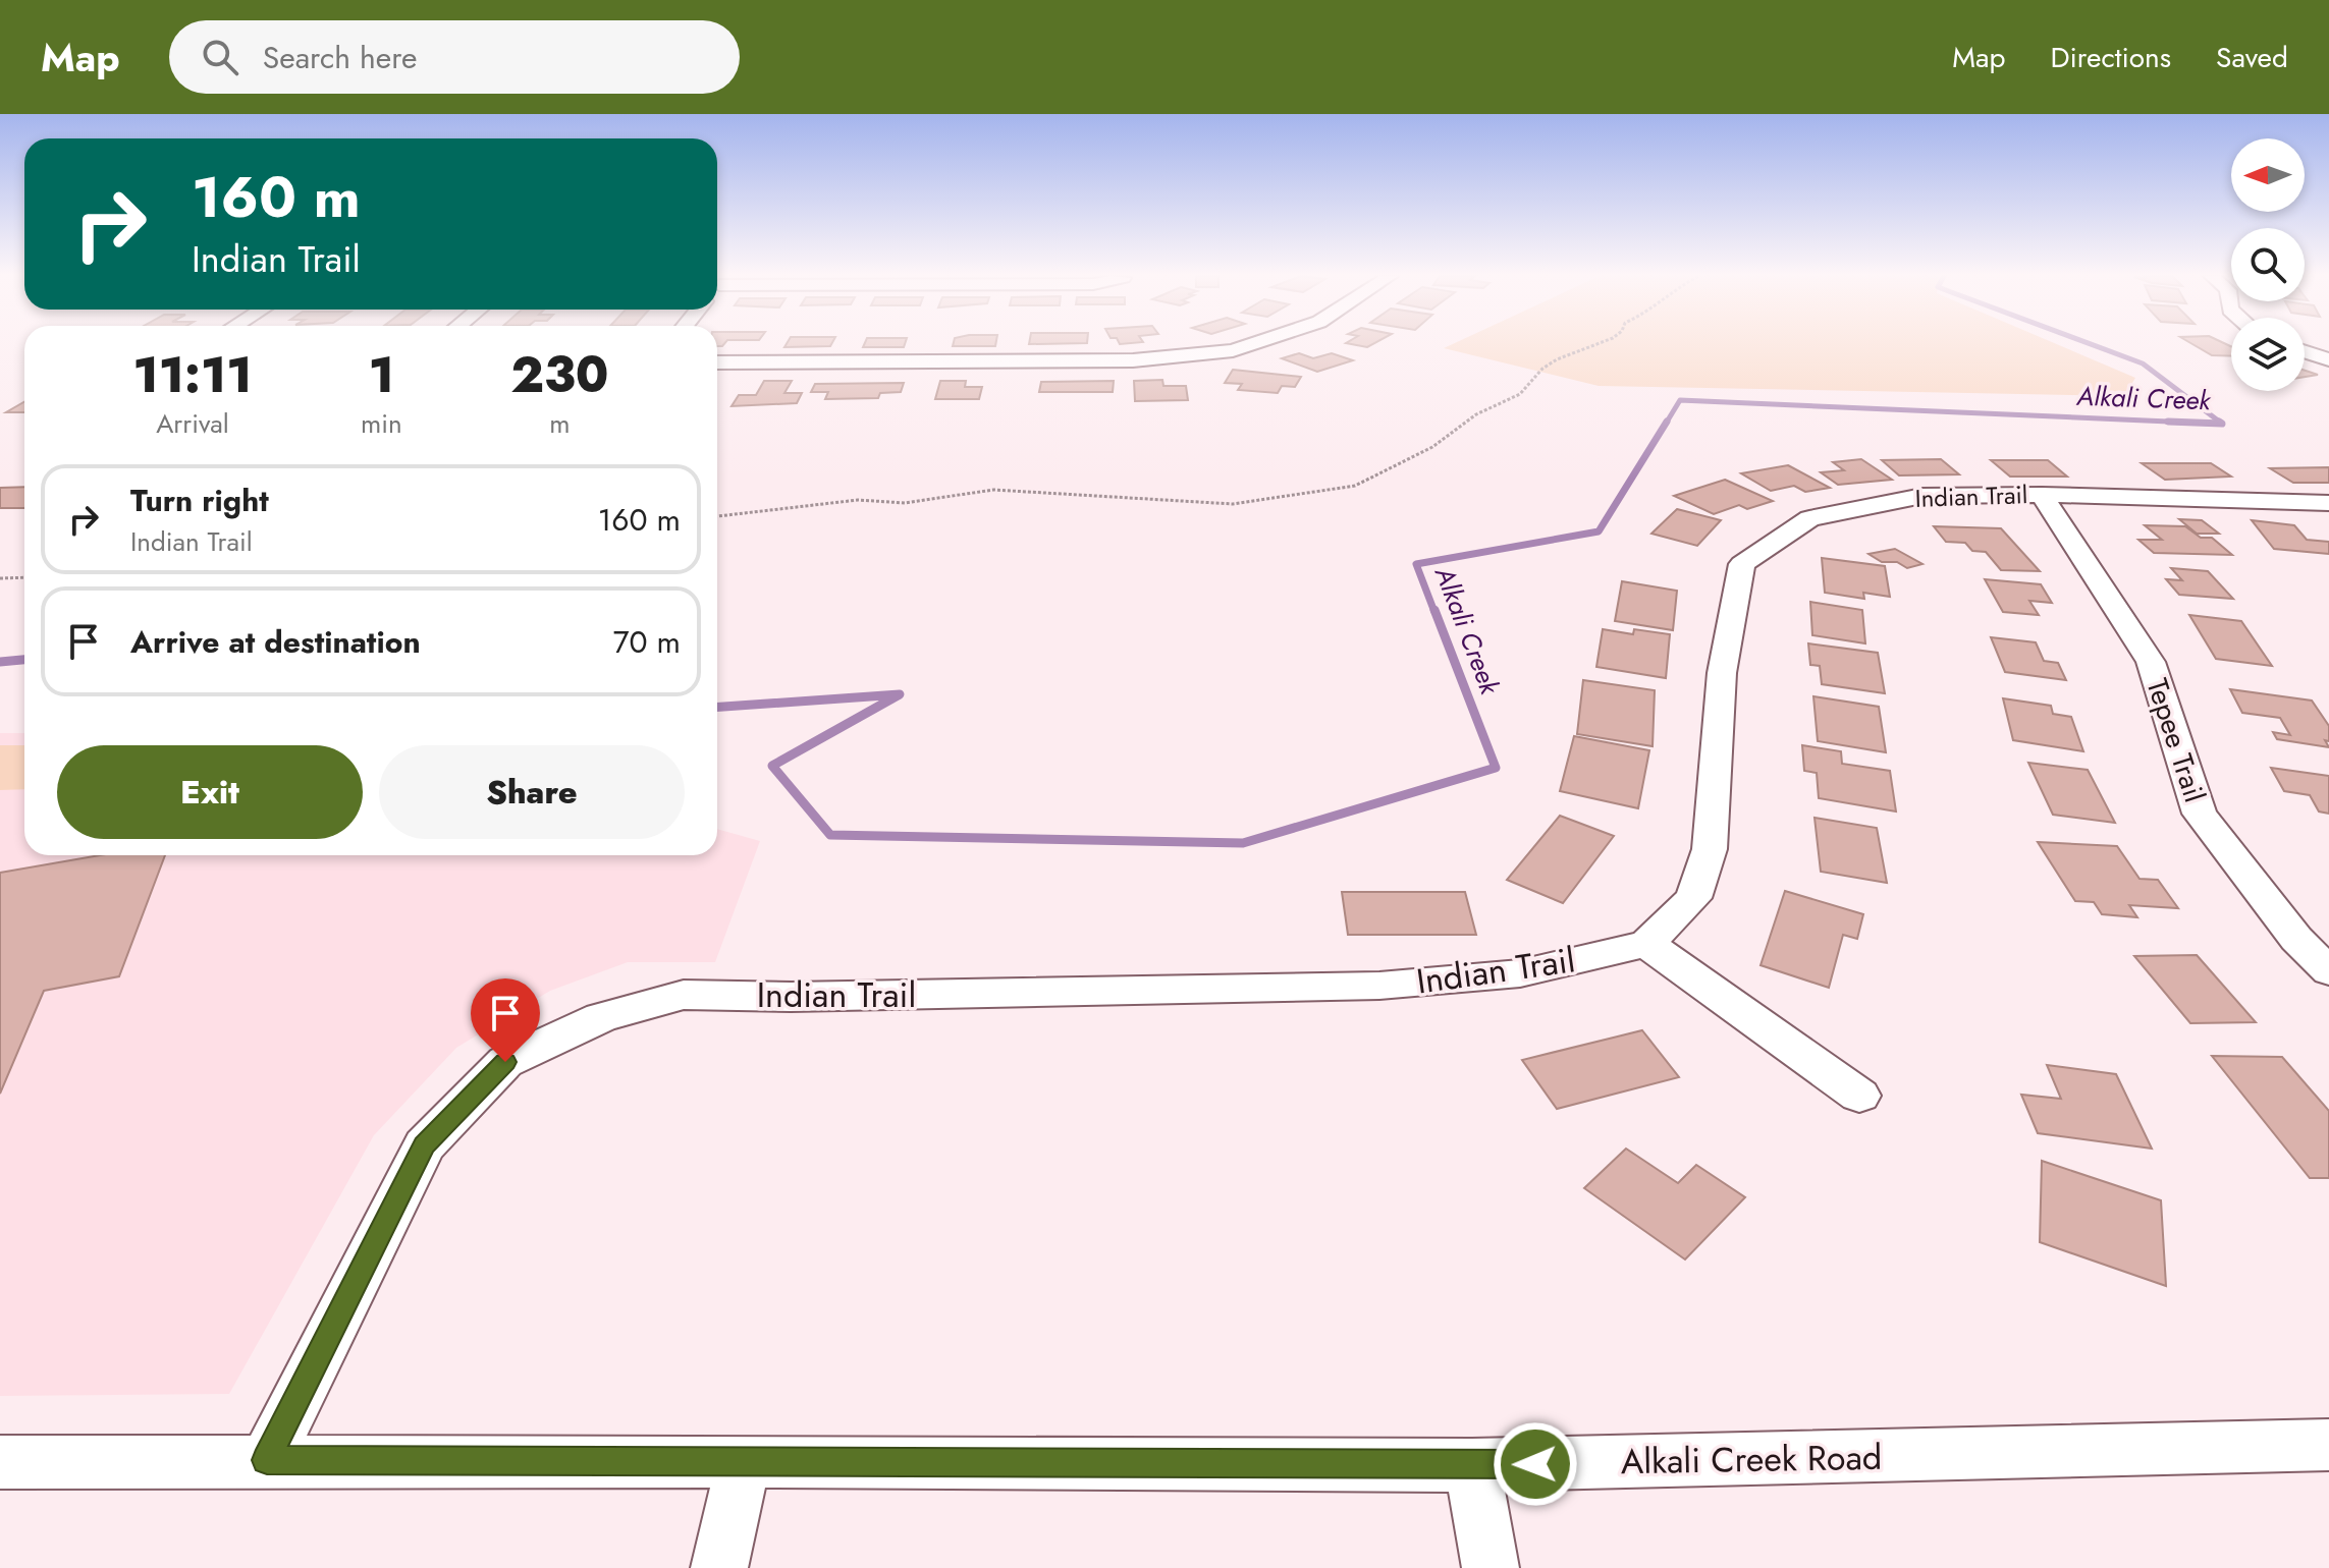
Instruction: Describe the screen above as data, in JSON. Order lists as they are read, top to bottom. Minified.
{"streets":{"street":["Indian Trail","Tepee Trail","Alkali Creek Road"]},"crossings":[["Indian Trail","Tepee Trail"],["Indian Trail","Alkali Creek Road"]],"water":["Alkali Creek"],"north":"left","page":{"header":"Map","search":"Search here","nav":["Map","Directions","Saved"],"turn":["160 m","Indian Trail"],"eta":["11:11","Arrival","1","min","230","m"],"list":[{"name":"Turn right","note":"Indian Trail","value":"160 m"},{"name":"Arrive at destination","value":"70 m"}],"buttons":["Exit","Share"]}}
